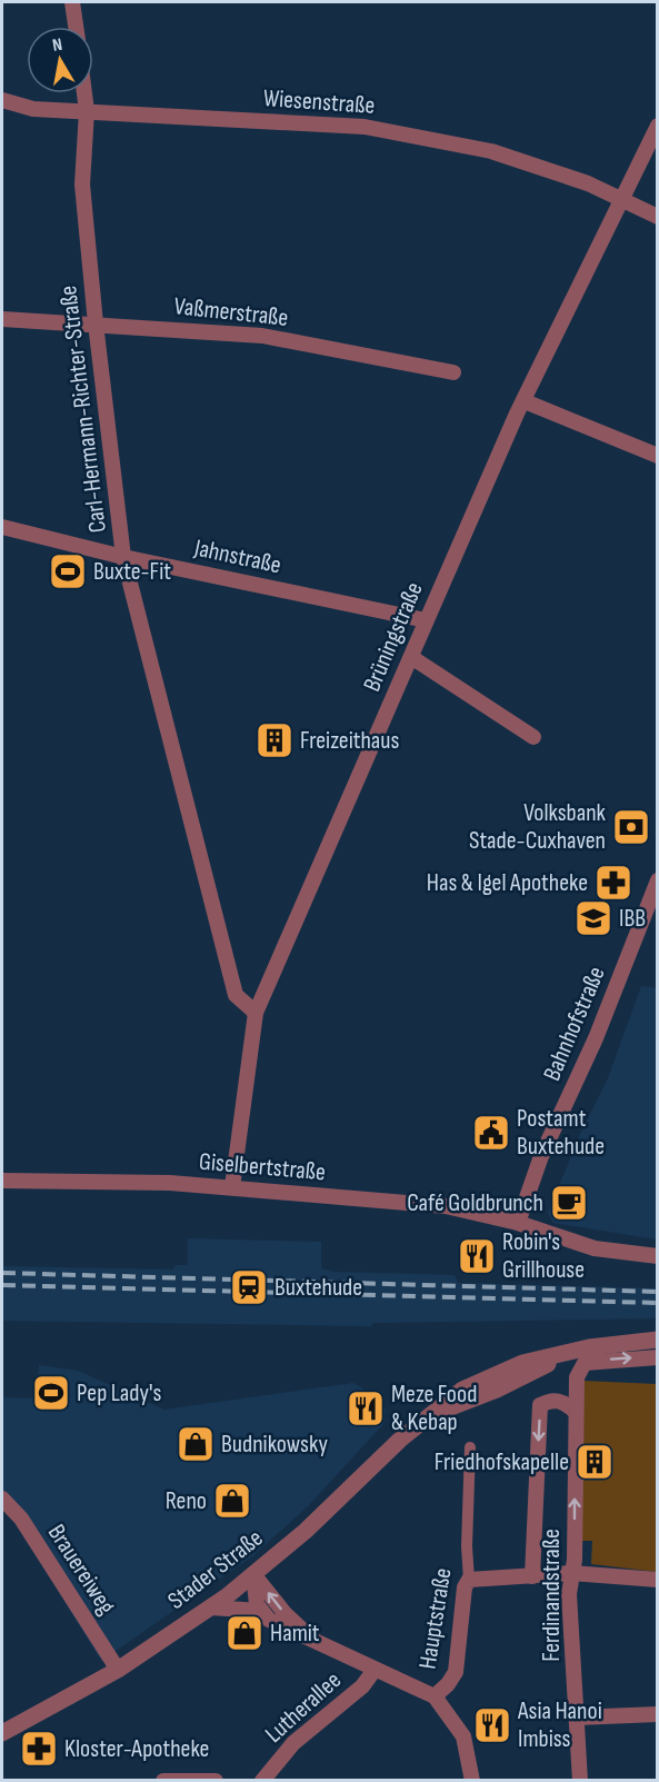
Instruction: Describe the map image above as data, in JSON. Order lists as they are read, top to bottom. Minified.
{"streets":{"street":["Wiesenstraße","Vaßmerstraße","Carl-Hermann-Richter-Straße","Jahnstraße","Brüningstraße","Bahnhofstraße","Giselbertstraße","Brauereiweg","Stader Straße","Ferdinandstraße","Hauptstraße","Lutherallee"]},"crossings":[["Wiesenstraße","Carl-Hermann-Richter-Straße"],["Wiesenstraße","Brüningstraße"],["Vaßmerstraße","Carl-Hermann-Richter-Straße"],["Carl-Hermann-Richter-Straße","Jahnstraße"],["Carl-Hermann-Richter-Straße","Brüningstraße"],["Jahnstraße","Brüningstraße"],["Brüningstraße","Giselbertstraße"],["Bahnhofstraße","Giselbertstraße"],["Brauereiweg","Stader Straße"],["Stader Straße","Ferdinandstraße"]],"places":{"sports":["Buxte-Fit","Pep Lady's"],"building":["Freizeithaus","Friedhofskapelle"],"bank":["Volksbank Stade-Cuxhaven"],"pharmacy":["Has & Igel Apotheke","Kloster-Apotheke"],"school or university":["IBB"],"public building":["Postamt Buxtehude"],"cafe":["Café Goldbrunch"],"restaurant":["Robin's Grillhouse","Meze Food & Kebap","Asia Hanoi Imbiss"],"station":["Buxtehude"],"shop":["Budnikowsky","Reno","Hamit"]},"north":"top"}
